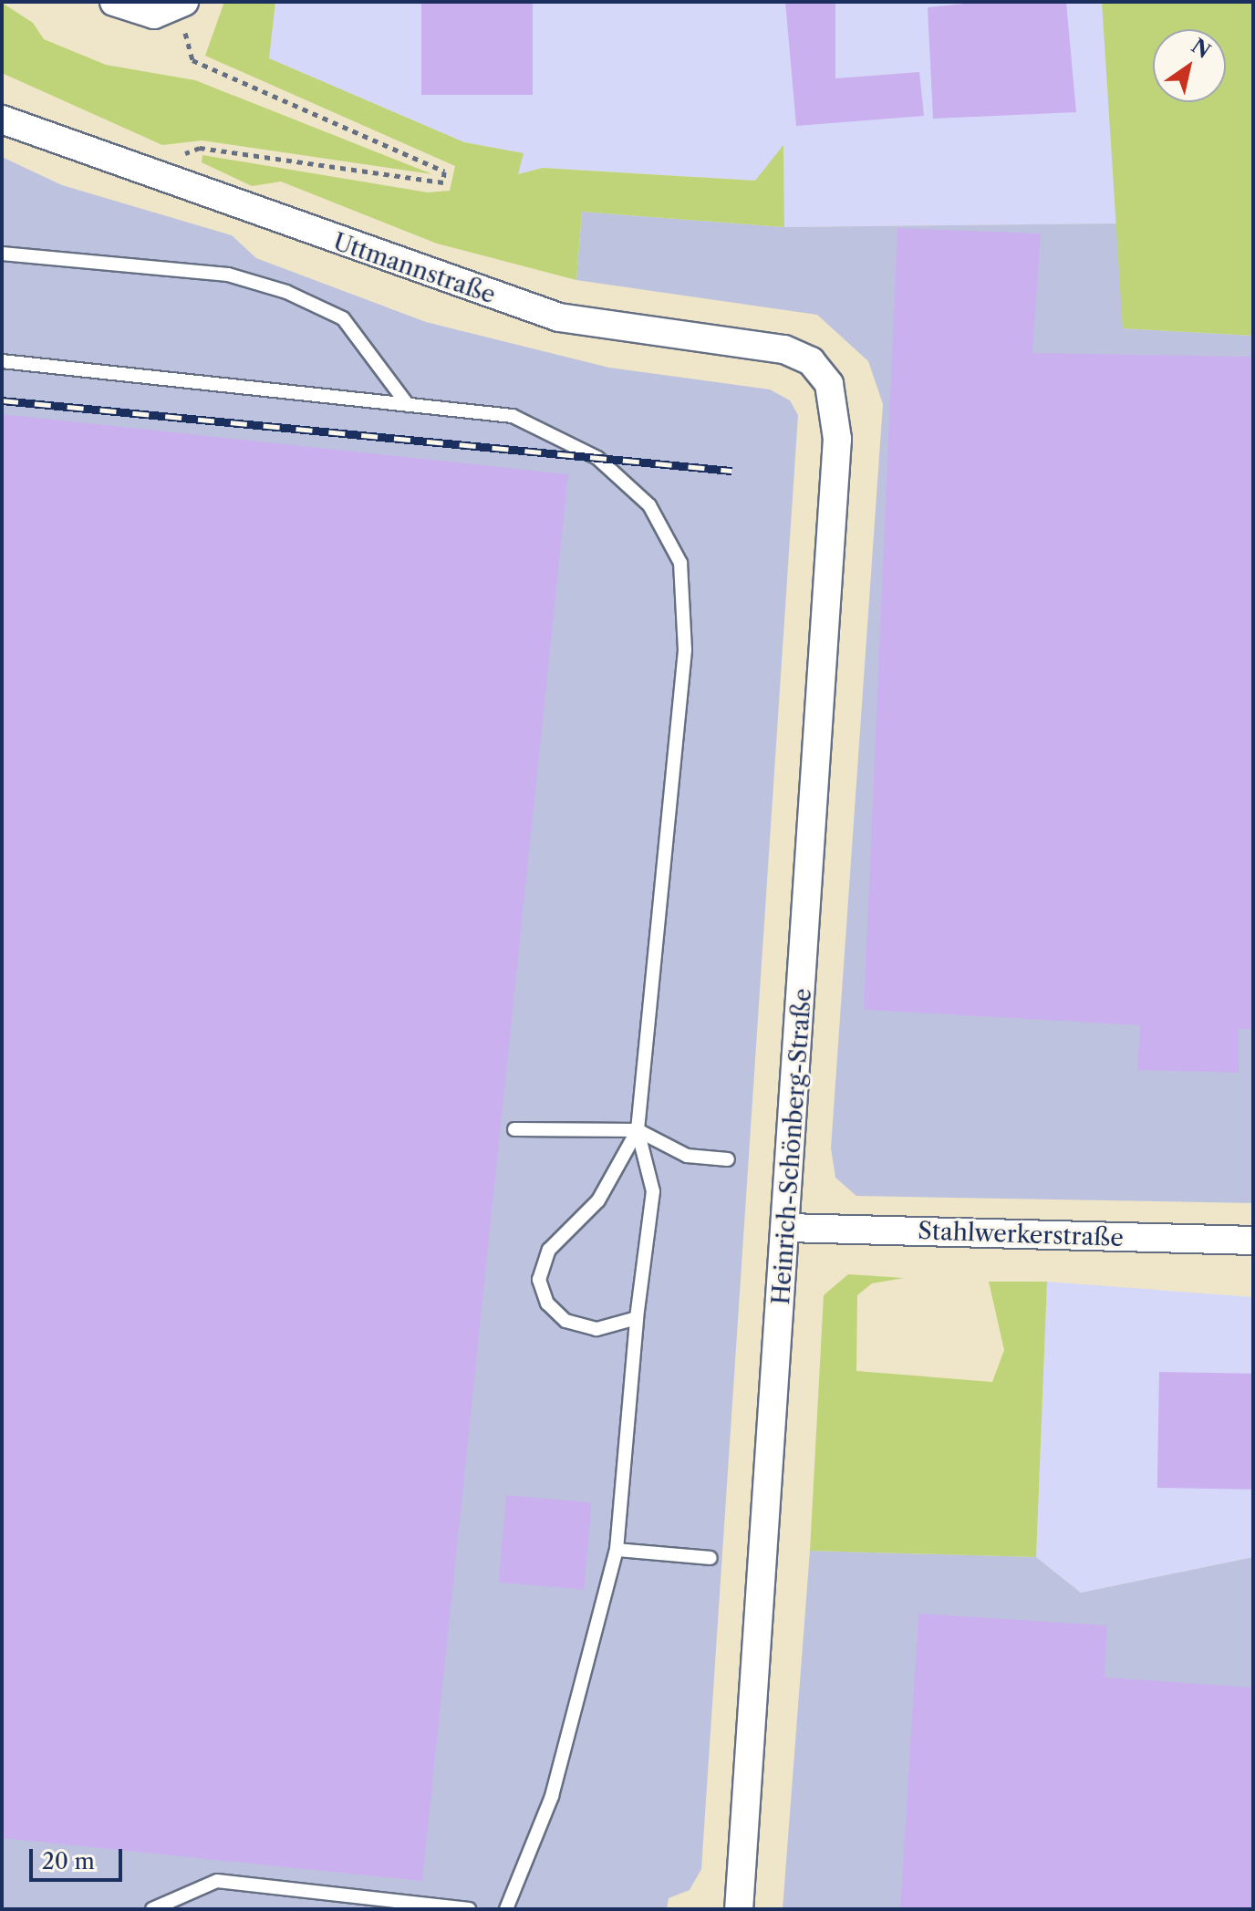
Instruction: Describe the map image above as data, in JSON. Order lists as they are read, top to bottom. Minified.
{"streets":{"street":["Uttmannstraße","Heinrich-Schönberg-Straße","Stahlwerkerstraße"]},"crossings":[["Uttmannstraße","Heinrich-Schönberg-Straße"],["Heinrich-Schönberg-Straße","Stahlwerkerstraße"]],"scale_bar":"20 m","north":"top right"}
